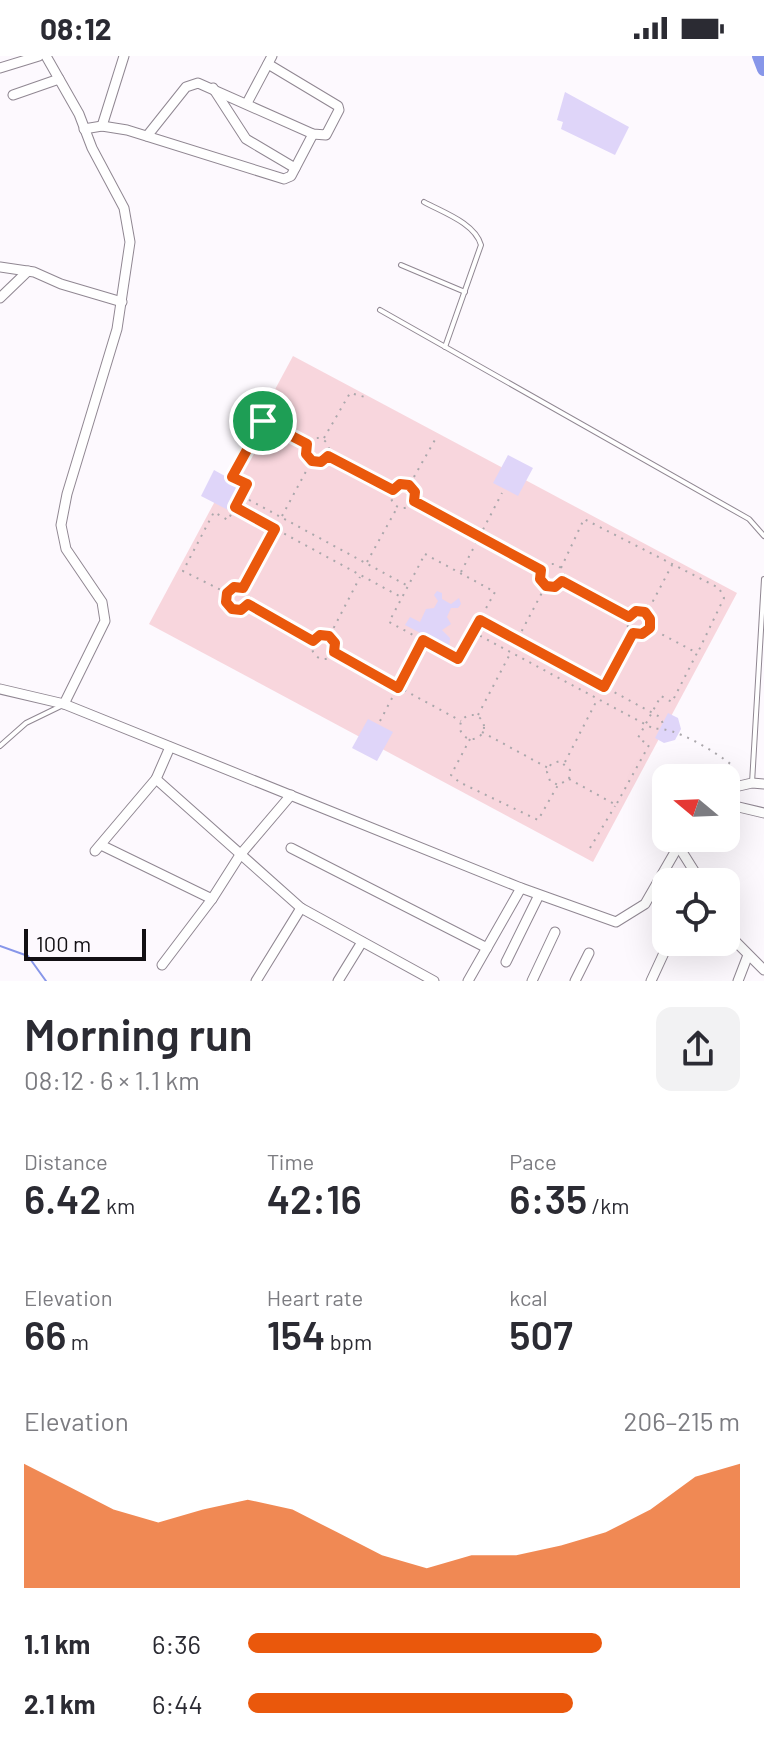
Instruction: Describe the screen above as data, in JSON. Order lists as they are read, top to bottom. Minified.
{"scale_bar":"100 m","north":"left","page":{"status":"08:12","scale":"100 m","heading":["Morning run","08:12 · 6 × 1.1 km"],"stats":[["Distance","6.42 km"],["Time","42:16"],["Pace","6:35 /km"],["Elevation","66 m"],["Heart rate","154 bpm"],["kcal","507"]],"chart":["Elevation","206–215 m"],"list":[{"name":"1.1 km","note":"6:36"},{"name":"2.1 km","note":"6:44"}]}}
